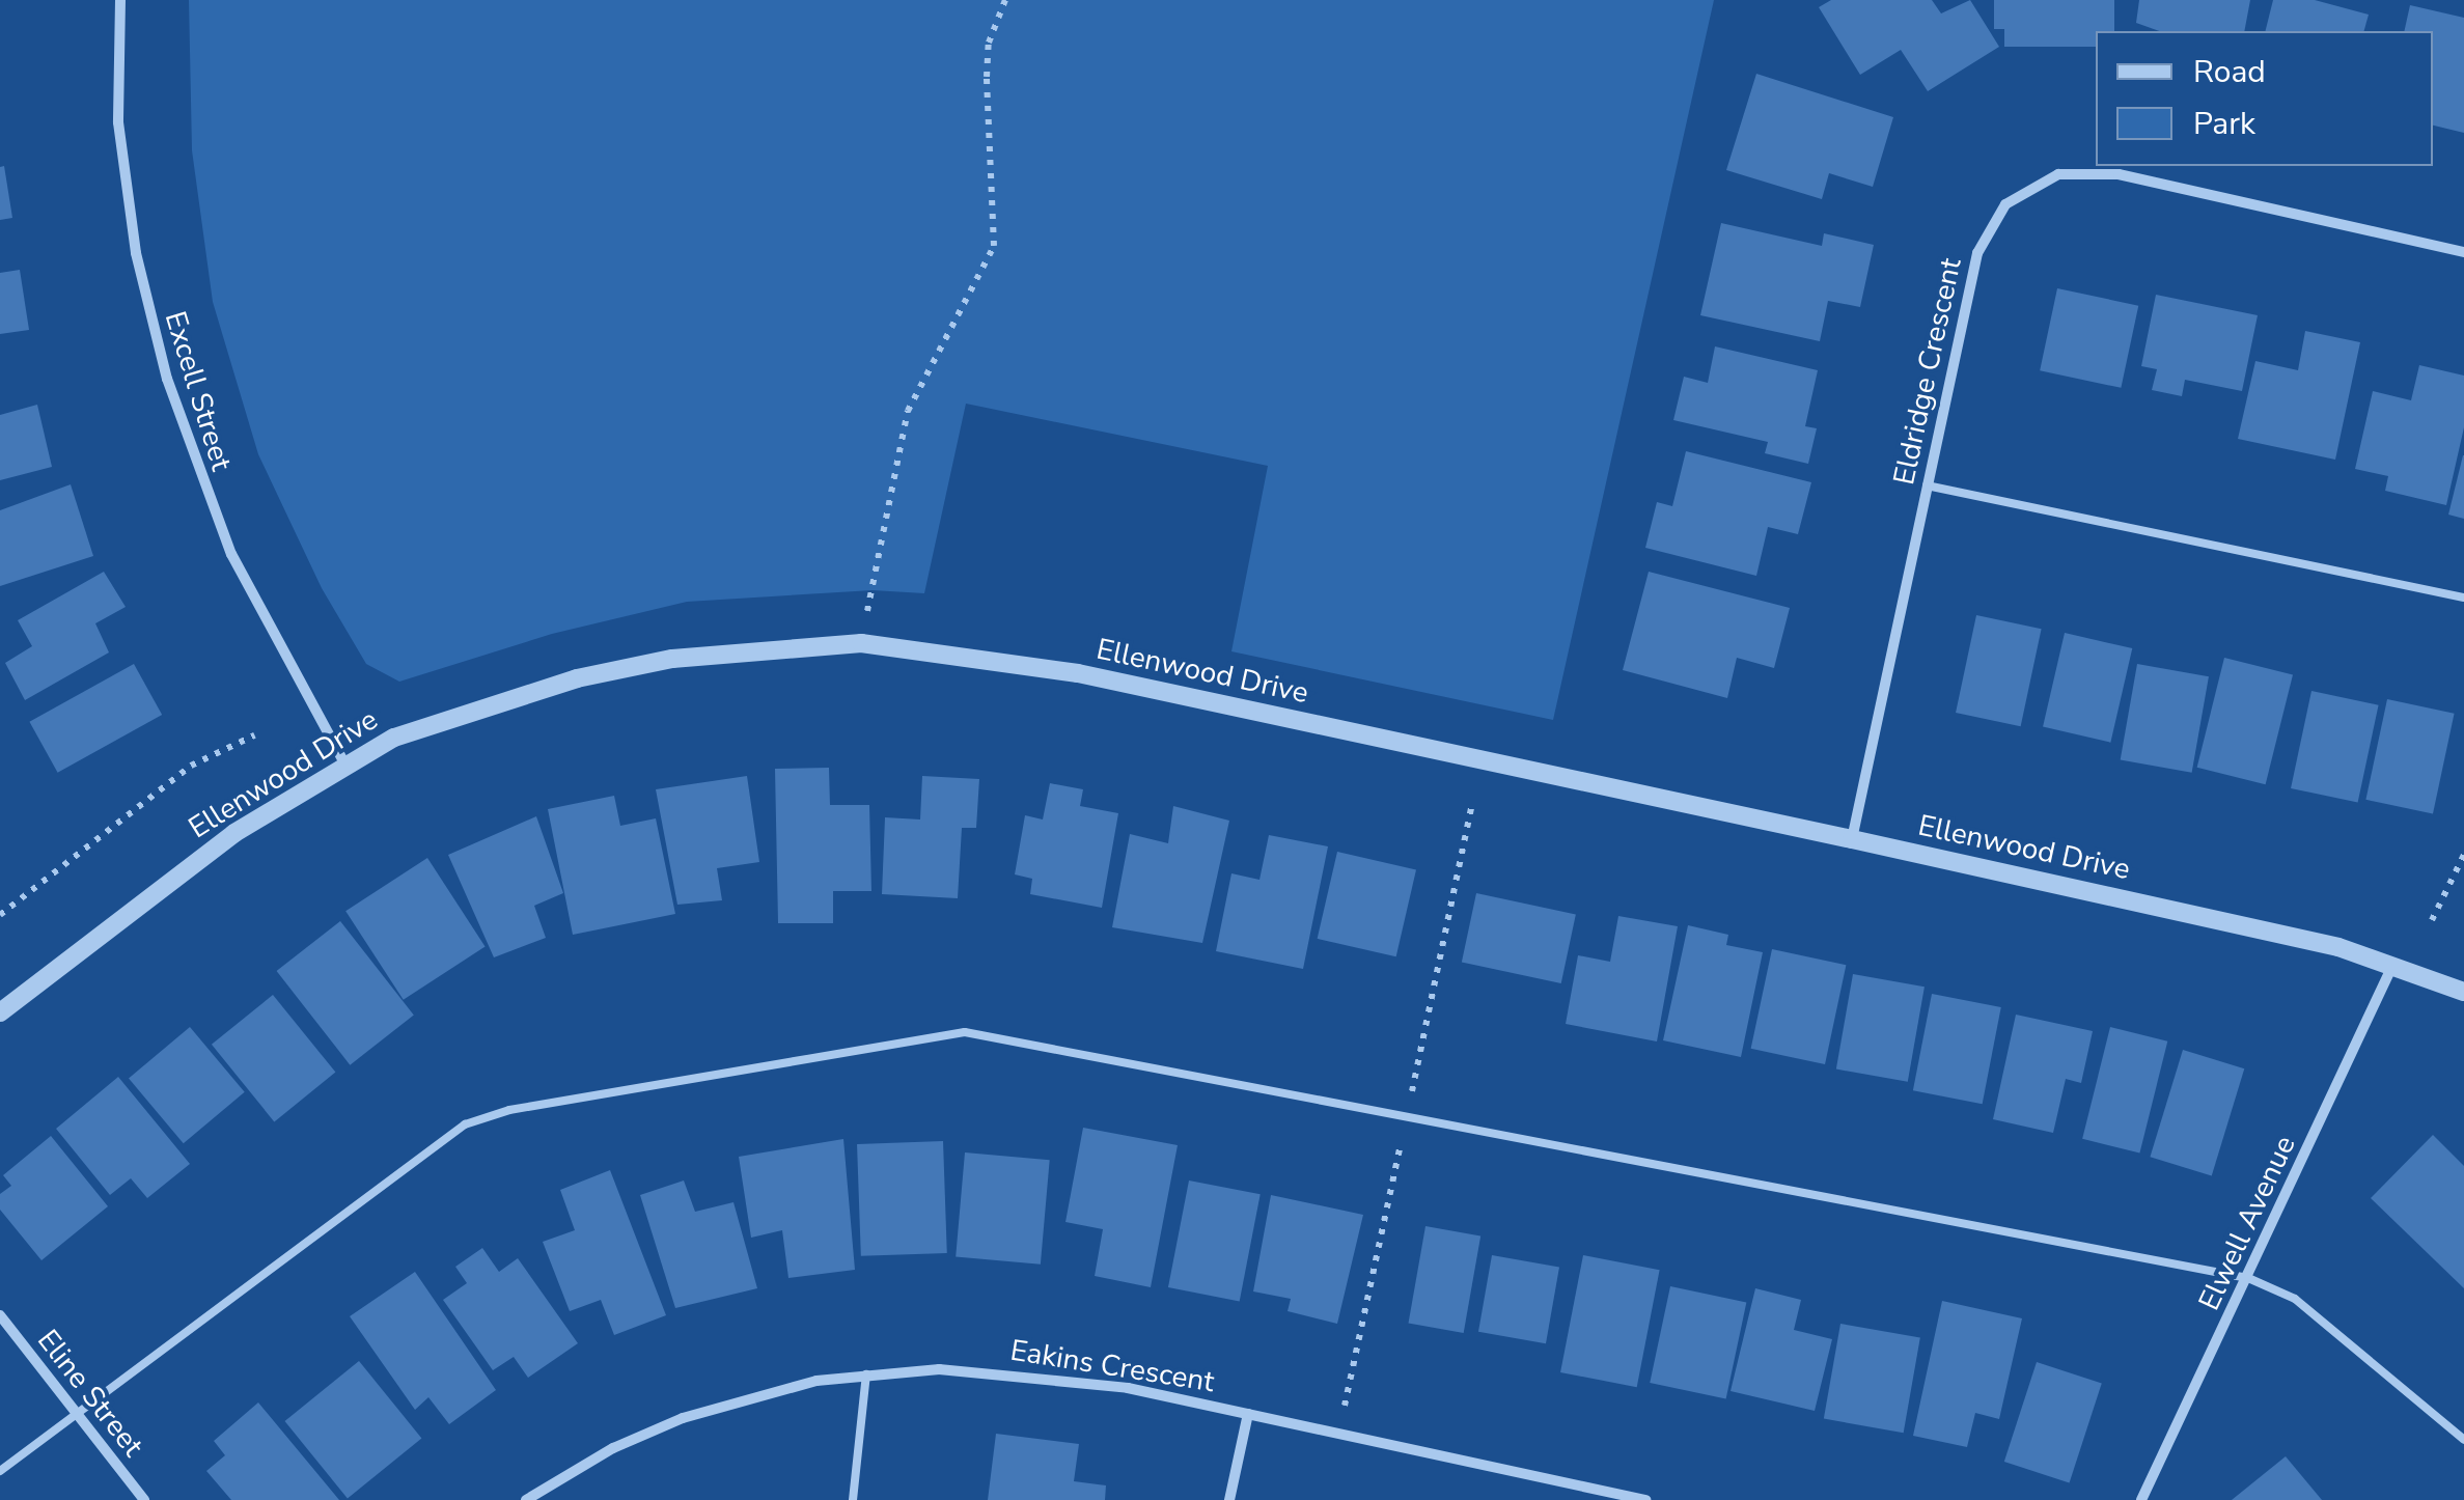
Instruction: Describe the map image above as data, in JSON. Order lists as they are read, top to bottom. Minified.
{"streets":{"street":["Eldridge Crescent","Excell Street","Ellenwood Drive","Elwell Avenue","Eakins Crescent","Eline Street"]},"crossings":[["Eldridge Crescent","Ellenwood Drive"],["Excell Street","Ellenwood Drive"],["Ellenwood Drive","Elwell Avenue"]],"legend":["Road","Park"]}
